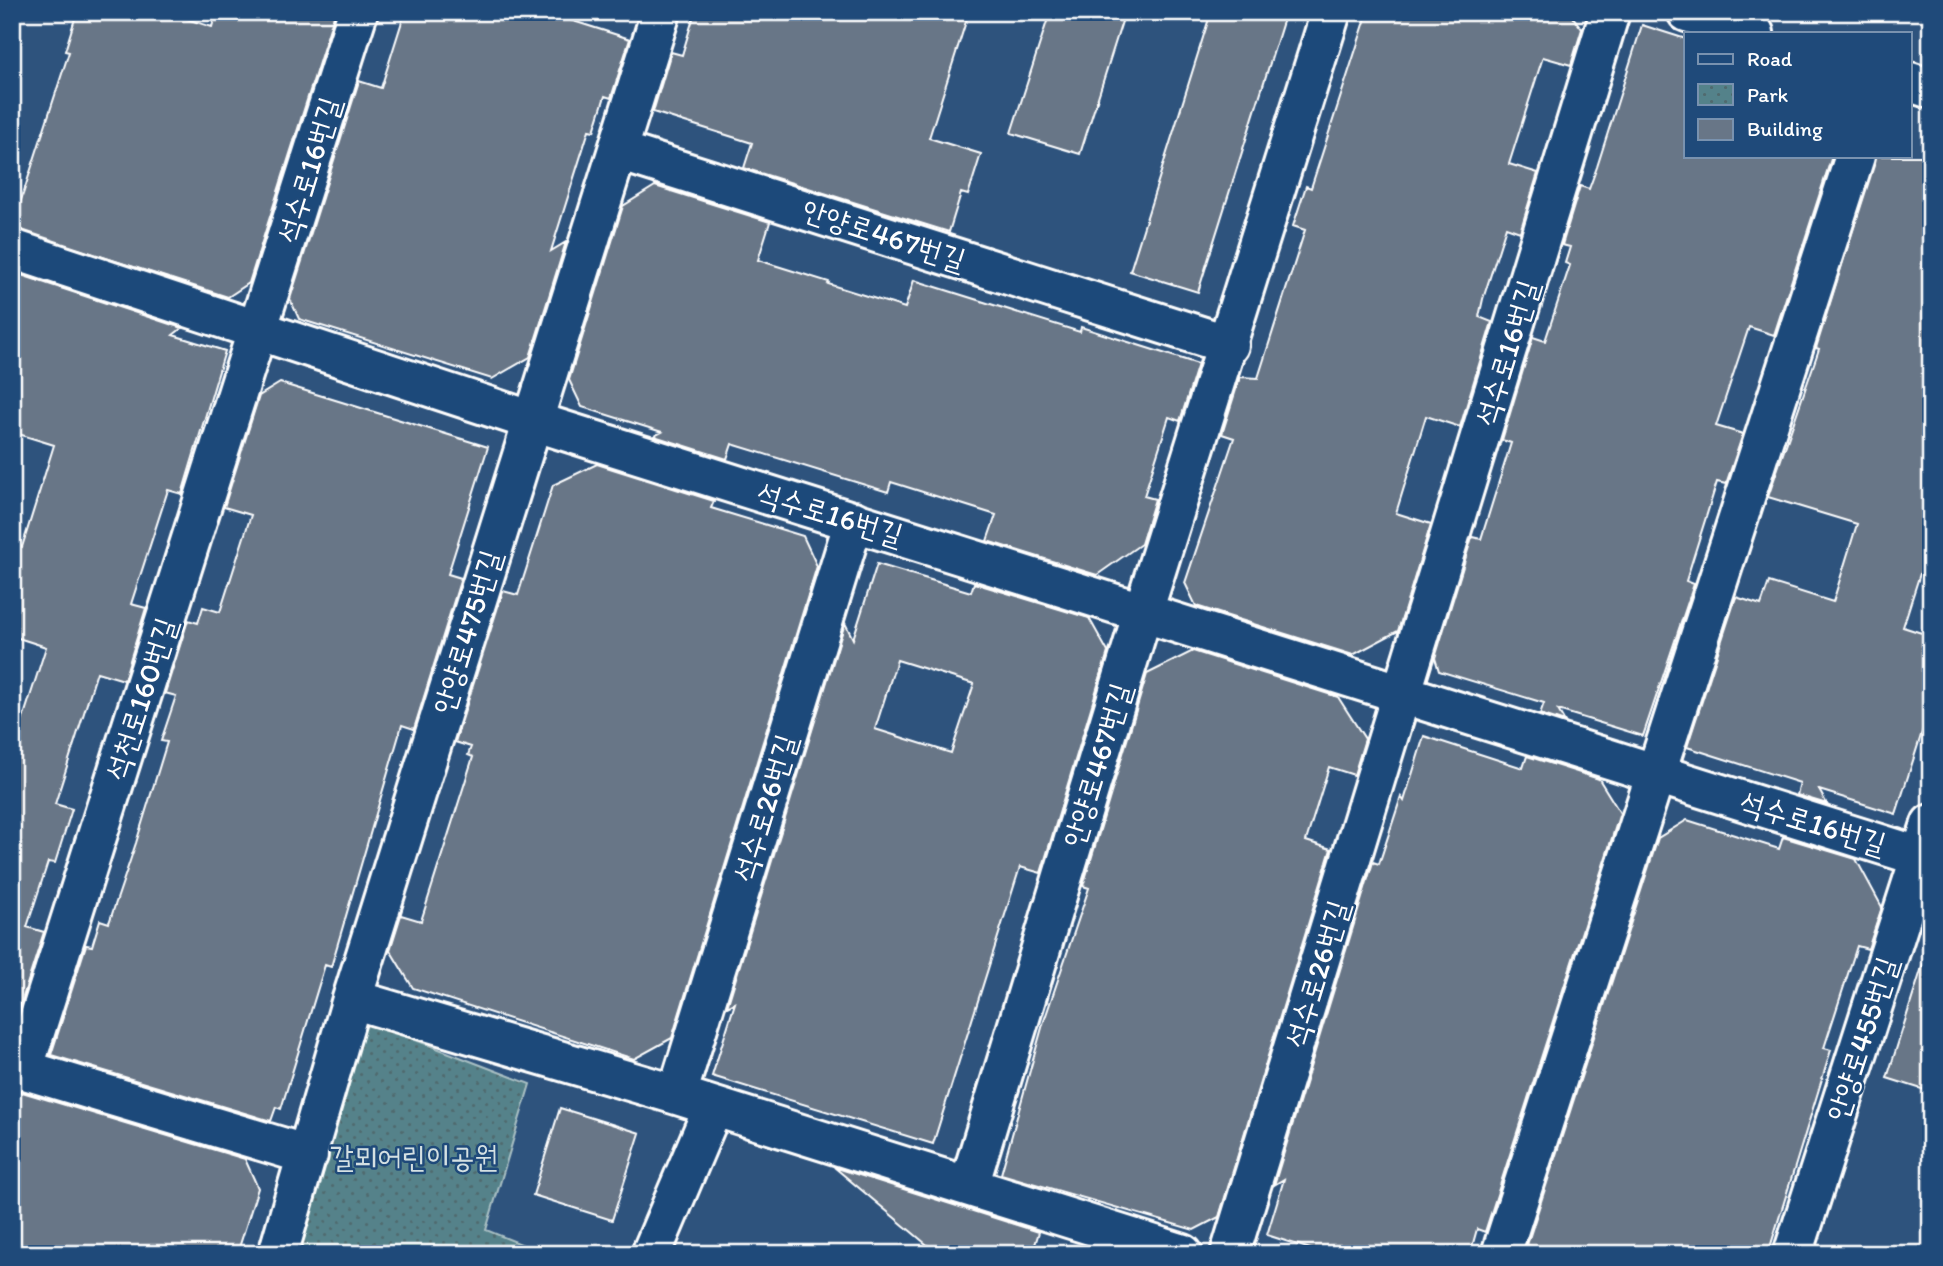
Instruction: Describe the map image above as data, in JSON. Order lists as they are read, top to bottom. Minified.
{"streets":{"street":["석수로16번길","안양로467번길","안양로475번길","석천로160번길","석수로26번길","안양로455번길"]},"crossings":[["석수로16번길","안양로467번길"],["석수로16번길","안양로475번길"],["석수로16번길","석천로160번길"],["석수로16번길","석수로26번길"],["석수로16번길","안양로455번길"],["안양로467번길","안양로475번길"],["안양로475번길","석천로160번길"]],"parks":["갈뫼어린이공원"],"legend":["Road","Park","Building"]}
